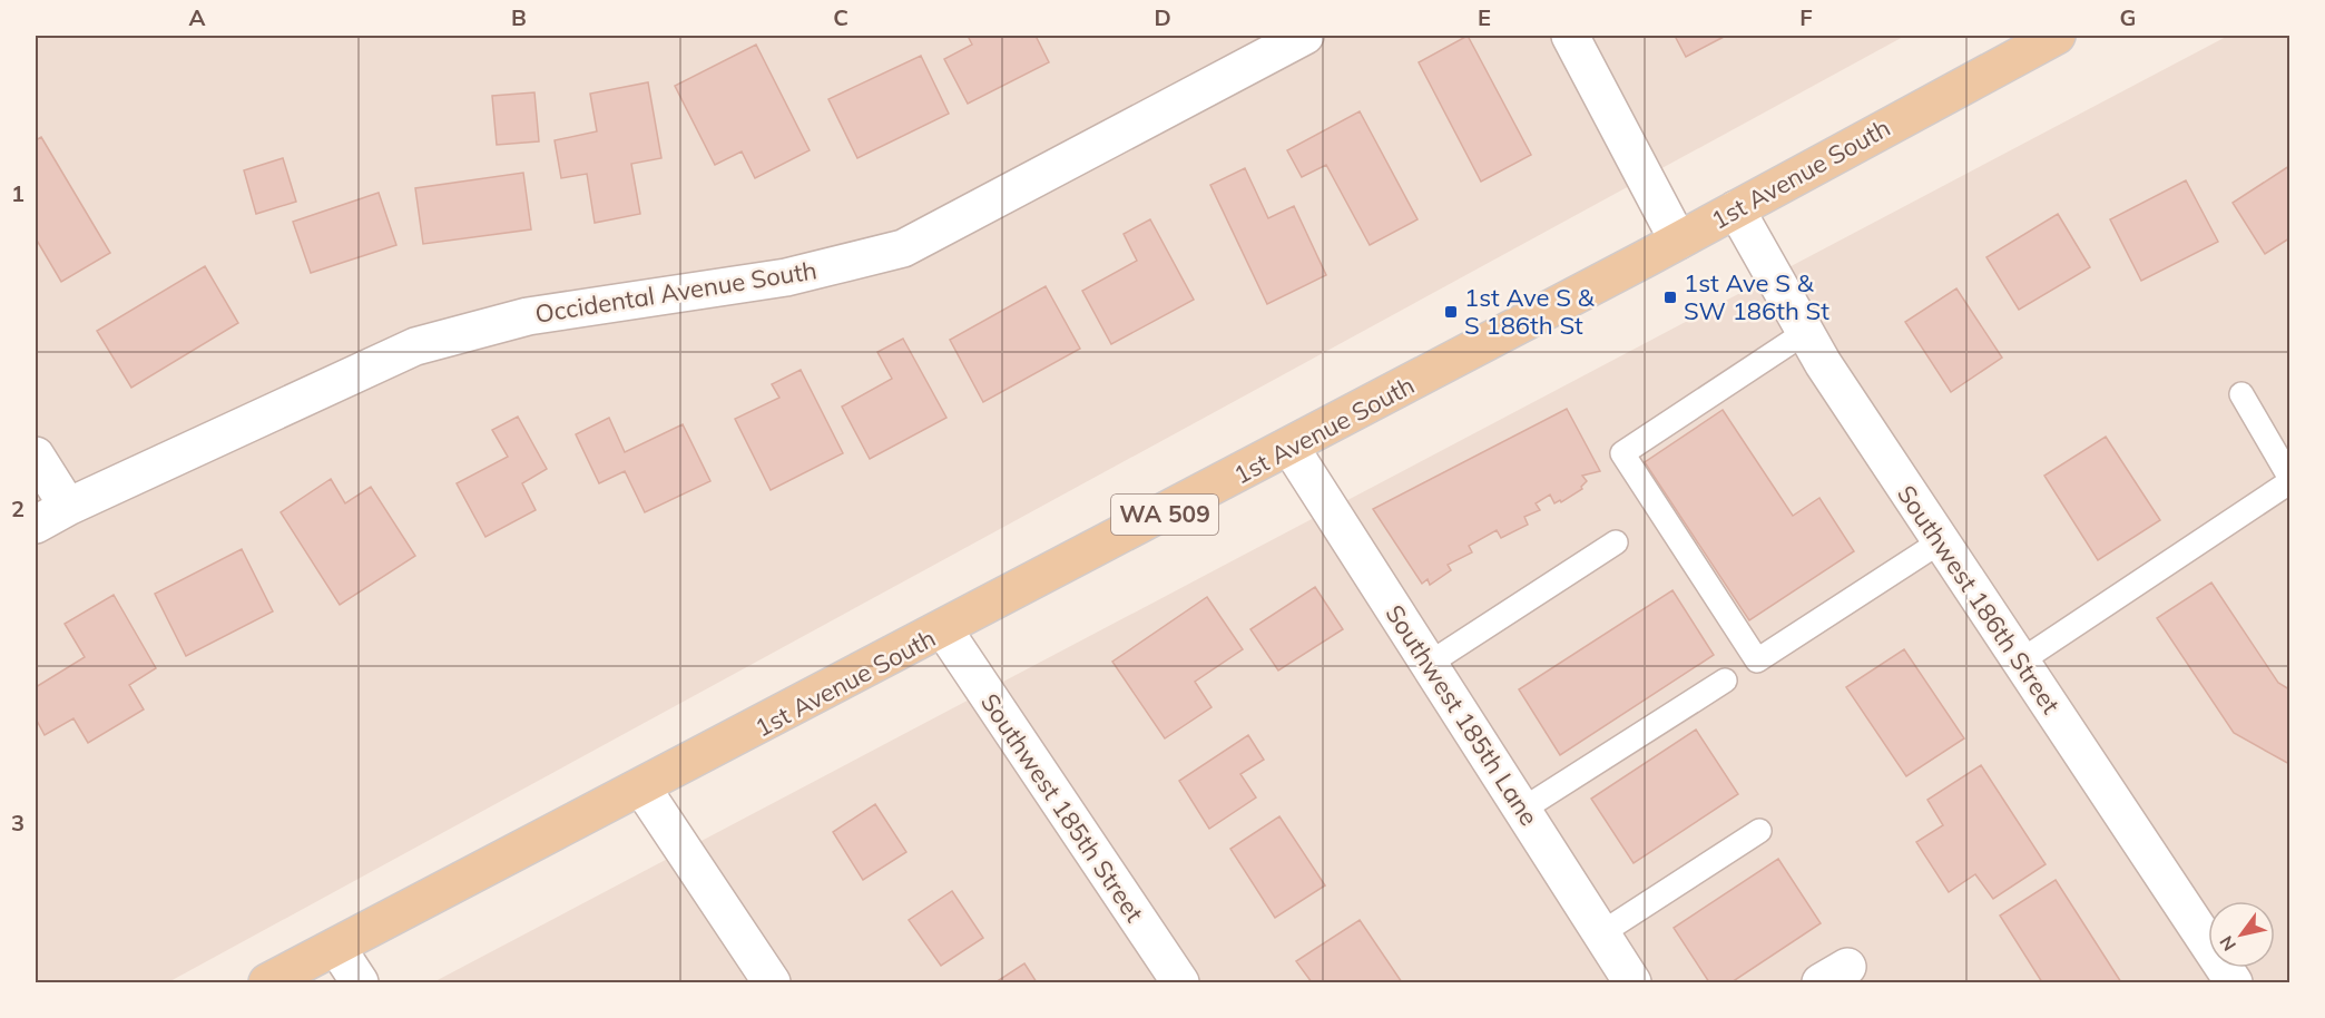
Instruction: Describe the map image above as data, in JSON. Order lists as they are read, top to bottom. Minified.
{"streets":{"main road":["1st Avenue South","WA 509"],"street":["Occidental Avenue South","Southwest 186th Street","Southwest 185th Lane","Southwest 185th Street"]},"crossings":[["1st Avenue South","Southwest 186th Street"],["1st Avenue South","Southwest 185th Lane"],["1st Avenue South","Southwest 185th Street"]],"places":{"transit":["1st Ave S & SW 186th St","1st Ave S & S 186th St"]},"north":"bottom left","grid":{"columns":["A","B","C","D","E","F","G"],"rows":["1","2","3"]}}
